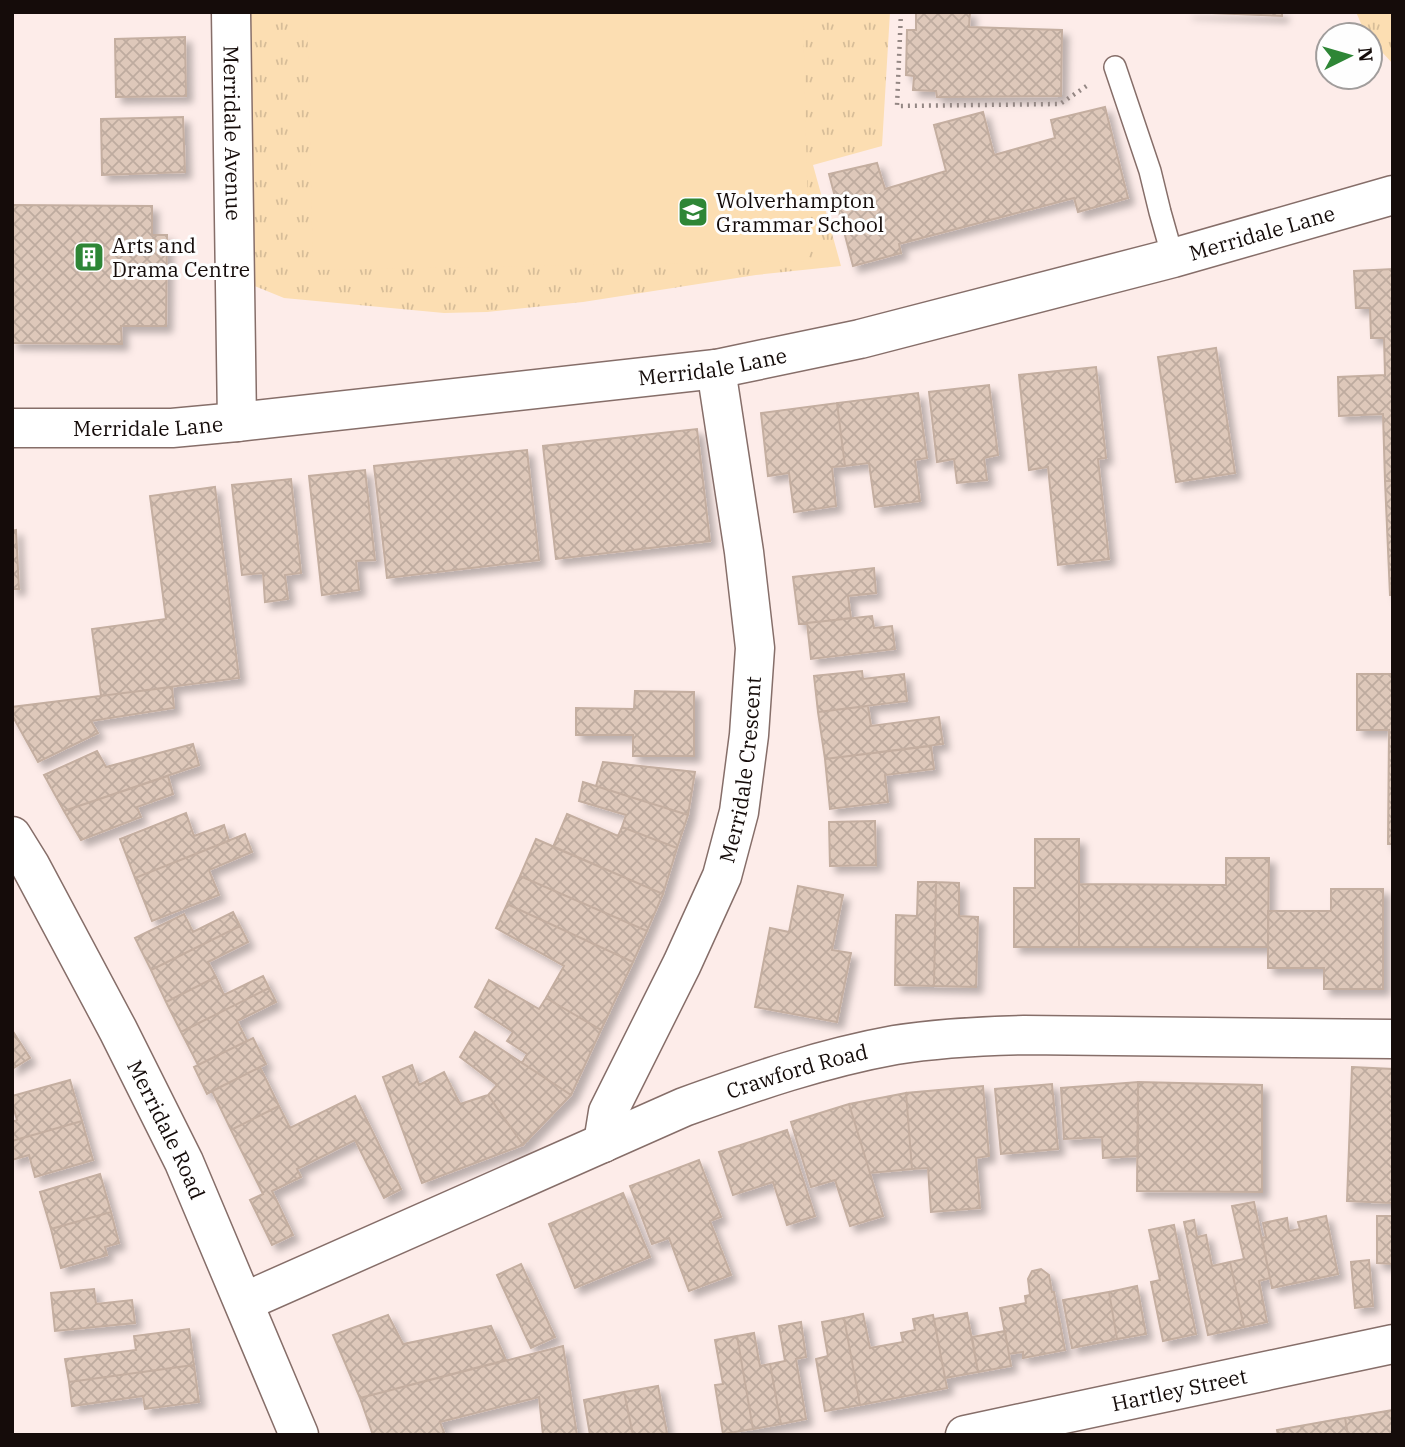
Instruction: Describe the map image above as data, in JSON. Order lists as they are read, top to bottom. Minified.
{"streets":{"street":["Merridale Avenue","Merridale Lane","Merridale Crescent","Crawford Road","Merridale Road","Hartley Street"]},"crossings":[["Merridale Avenue","Merridale Lane"],["Merridale Lane","Merridale Crescent"],["Merridale Crescent","Crawford Road"],["Crawford Road","Merridale Road"]],"places":{"school or university":["Wolverhampton Grammar School"],"building":["Arts and Drama Centre"]},"north":"right"}
